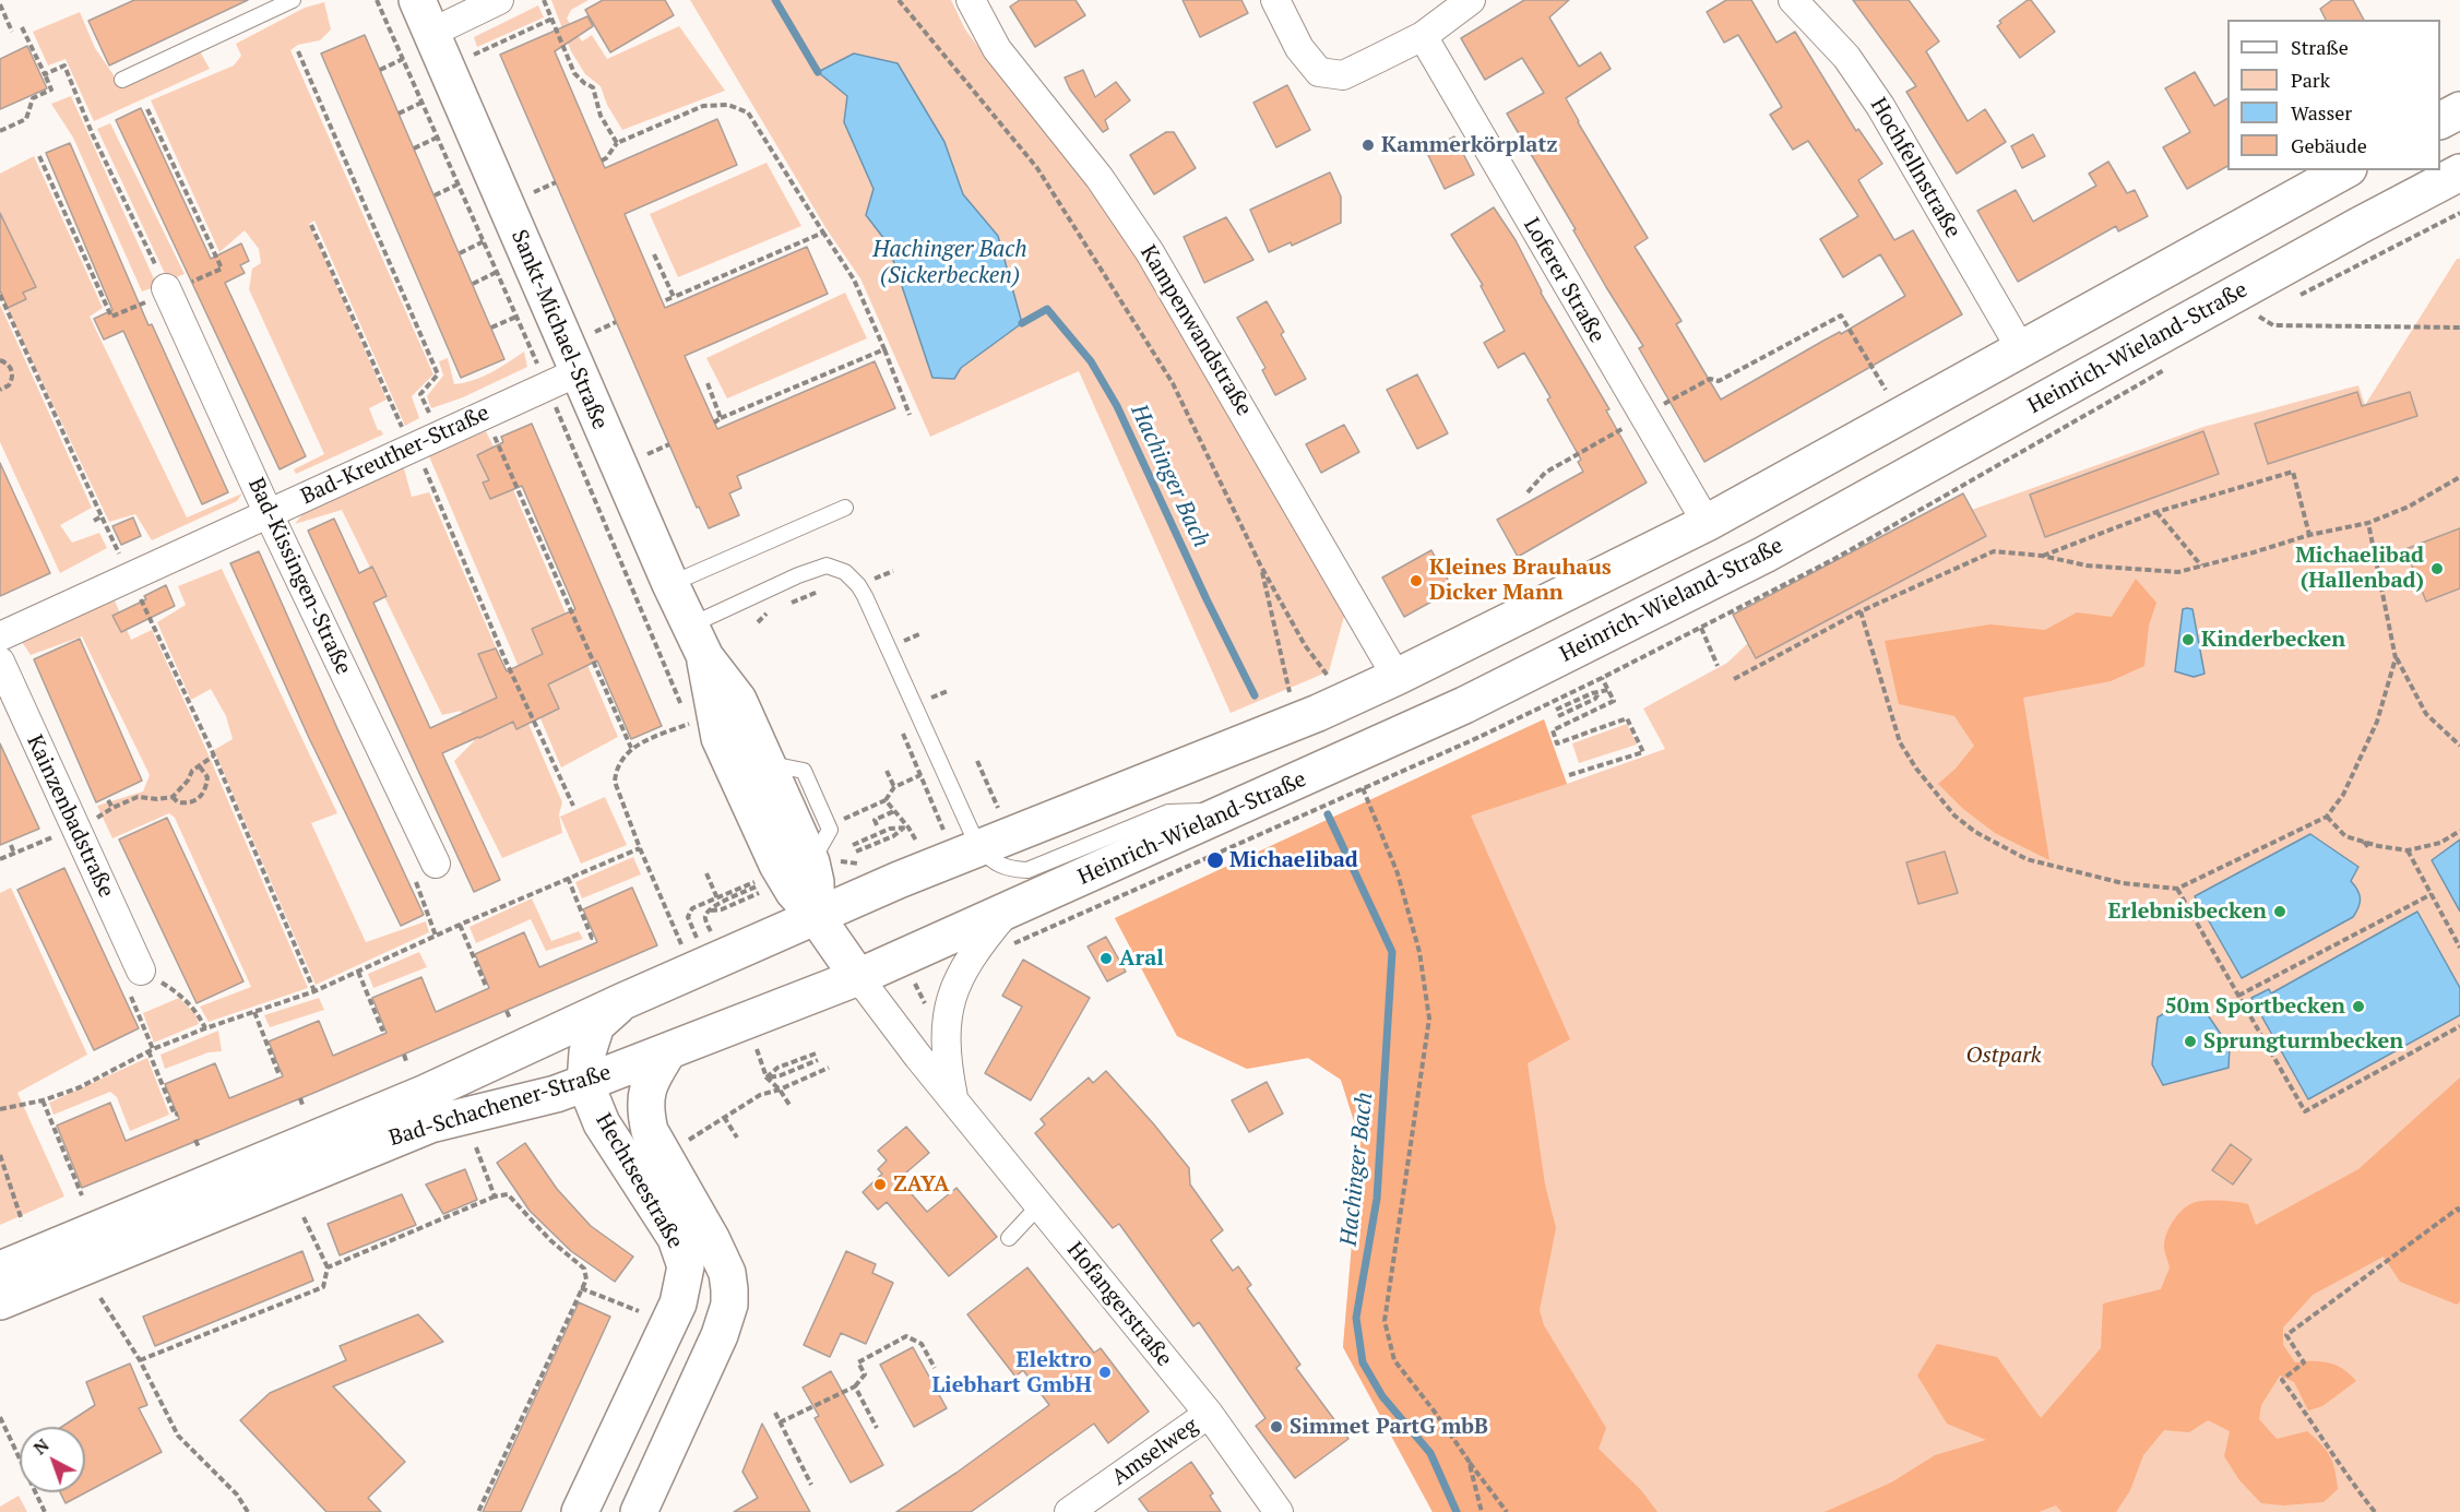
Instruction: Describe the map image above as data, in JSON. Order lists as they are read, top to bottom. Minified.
{"streets":{"main road":["Sankt-Michael-Straße","Heinrich-Wieland-Straße","Bad-Schachener-Straße","Hechtseestraße"],"street":["Hochfellnstraße","Loferer Straße","Kampenwandstraße","Bad-Kreuther-Straße","Bad-Kissingen-Straße","Kainzenbadstraße","Hofangerstraße","Amselweg"]},"crossings":[["Sankt-Michael-Straße","Heinrich-Wieland-Straße"],["Sankt-Michael-Straße","Bad-Kreuther-Straße"],["Sankt-Michael-Straße","Bad-Schachener-Straße"],["Sankt-Michael-Straße","Hofangerstraße"],["Heinrich-Wieland-Straße","Bad-Schachener-Straße"],["Heinrich-Wieland-Straße","Hofangerstraße"],["Bad-Kreuther-Straße","Bad-Kissingen-Straße"],["Bad-Schachener-Straße","Hechtseestraße"],["Bad-Schachener-Straße","Hofangerstraße"],["Hofangerstraße","Amselweg"]],"water":["Hachinger Bach (Sickerbecken)","Hachinger Bach"],"parks":["Ostpark"],"places":["Kammerkörplatz","Michaelibad (Hallenbad)","Kleines Brauhaus Dicker Mann","Kinderbecken","Michaelibad","Erlebnisbecken","Aral","50m Sportbecken","Sprungturmbecken","ZAYA","Elektro Liebhart GmbH","Simmet PartG mbB"],"legend":["Straße","Park","Wasser","Gebäude"],"north":"top left"}
